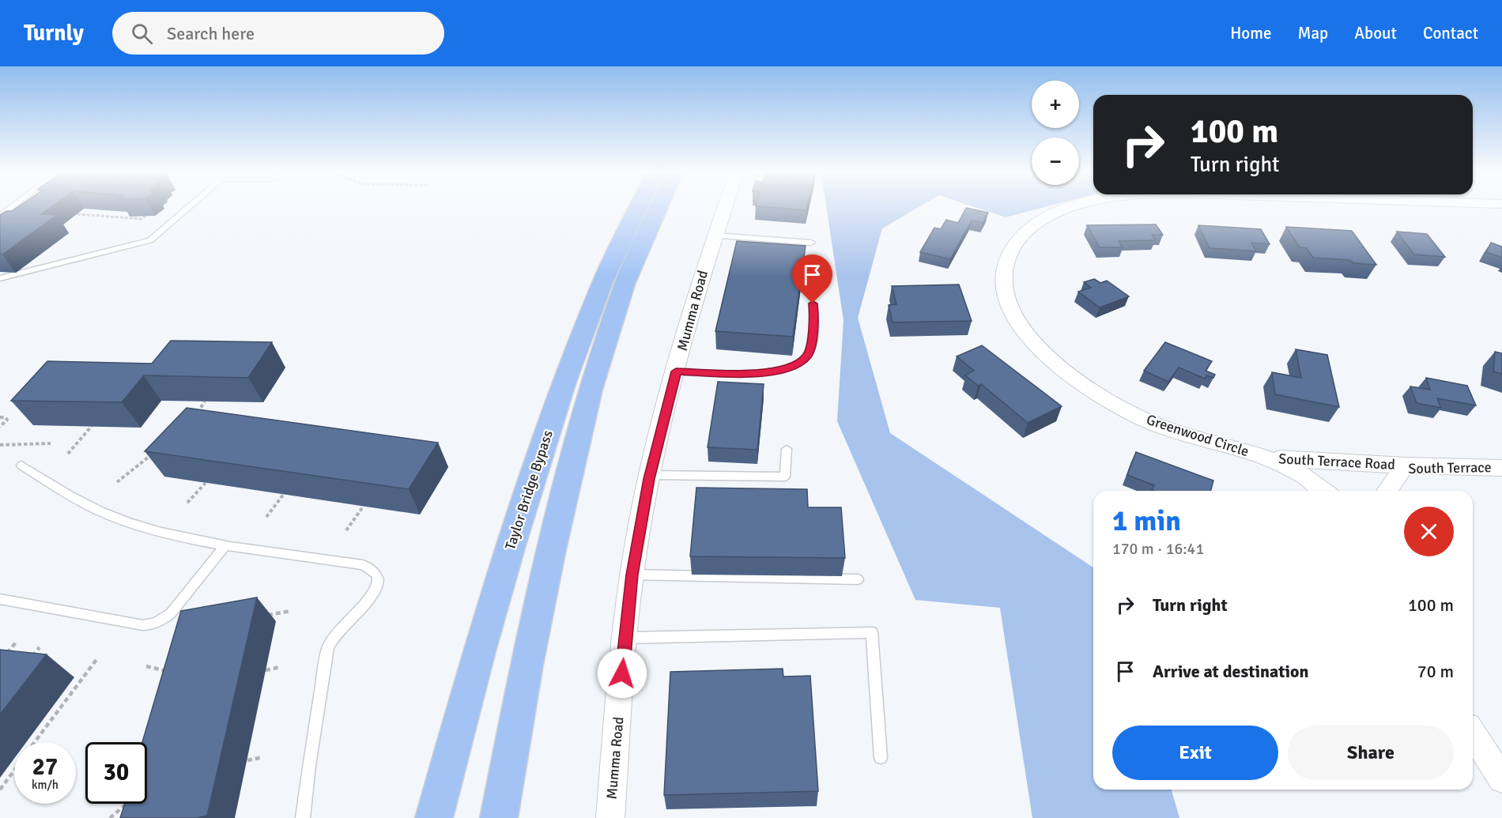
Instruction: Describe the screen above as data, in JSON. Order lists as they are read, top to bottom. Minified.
{"streets":{"main road":["Taylor Bridge Bypass"],"street":["Mumma Road","Greenwood Circle","South Terrace Road","South Terrace"]},"crossings":[["Greenwood Circle","South Terrace Road"],["South Terrace Road","South Terrace"]],"page":{"header":"Turnly","search":"Search here","nav":["Home","Map","About","Contact"],"map_buttons":["+","−"],"turn":["100 m","Turn right"],"heading":["1 min","170 m · 16:41"],"list":[{"name":"Turn right","value":"100 m"},{"name":"Arrive at destination","value":"70 m"}],"buttons":["Exit","Share"],"speed":"27 km/h","limit":"30"}}
